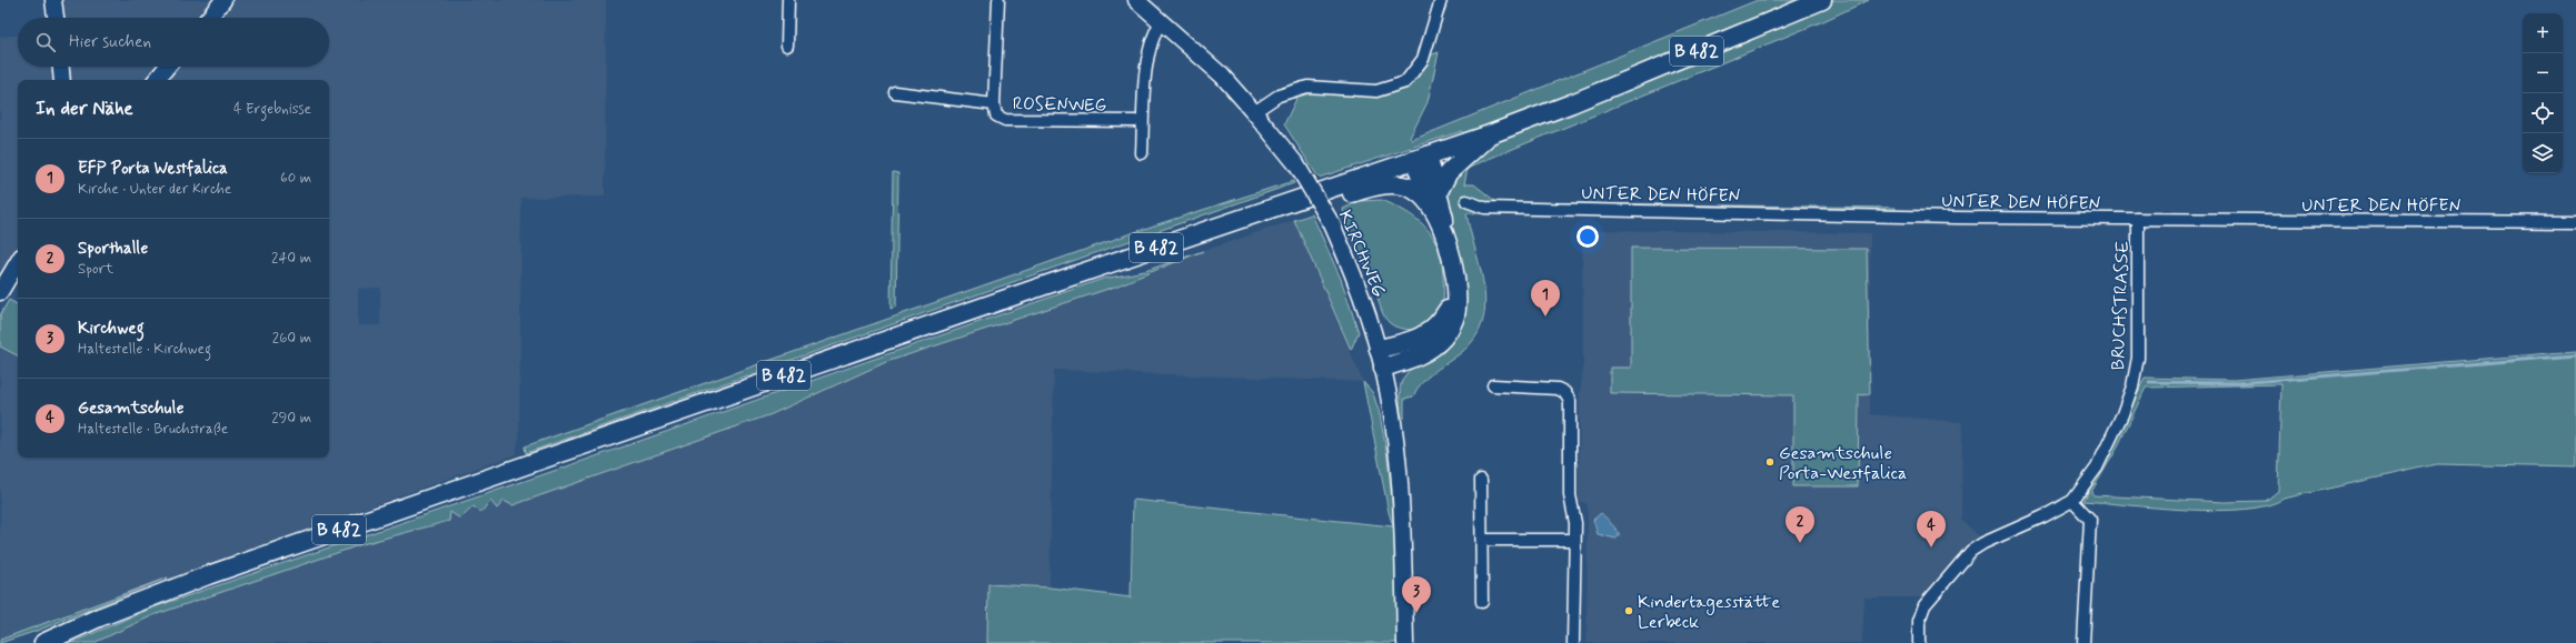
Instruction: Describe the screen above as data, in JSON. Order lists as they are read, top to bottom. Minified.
{"streets":{"main road":["B 482"],"street":["ROSENWEG","UNTER DEN HÖFEN","KIRCHWEG","BRUCHSTRASSE"]},"crossings":[["UNTER DEN HÖFEN","BRUCHSTRASSE"]],"places":["Gesamtschule Porta-Westfalica","Kindertagesstätte Lerbeck"],"page":{"map_buttons":["+","−"],"search":"Hier suchen","heading":["In der Nähe","4 Ergebnisse"],"list":[{"mark":"1","name":"EFP Porta Westfalica","note":"Kirche · Unter der Kirche","value":"60 m"},{"mark":"2","name":"Sporthalle","note":"Sport","value":"240 m"},{"mark":"3","name":"Kirchweg","note":"Haltestelle · Kirchweg","value":"260 m"},{"mark":"4","name":"Gesamtschule","note":"Haltestelle · Bruchstraße","value":"290 m"}],"pins":["1","2","4","3"]}}
